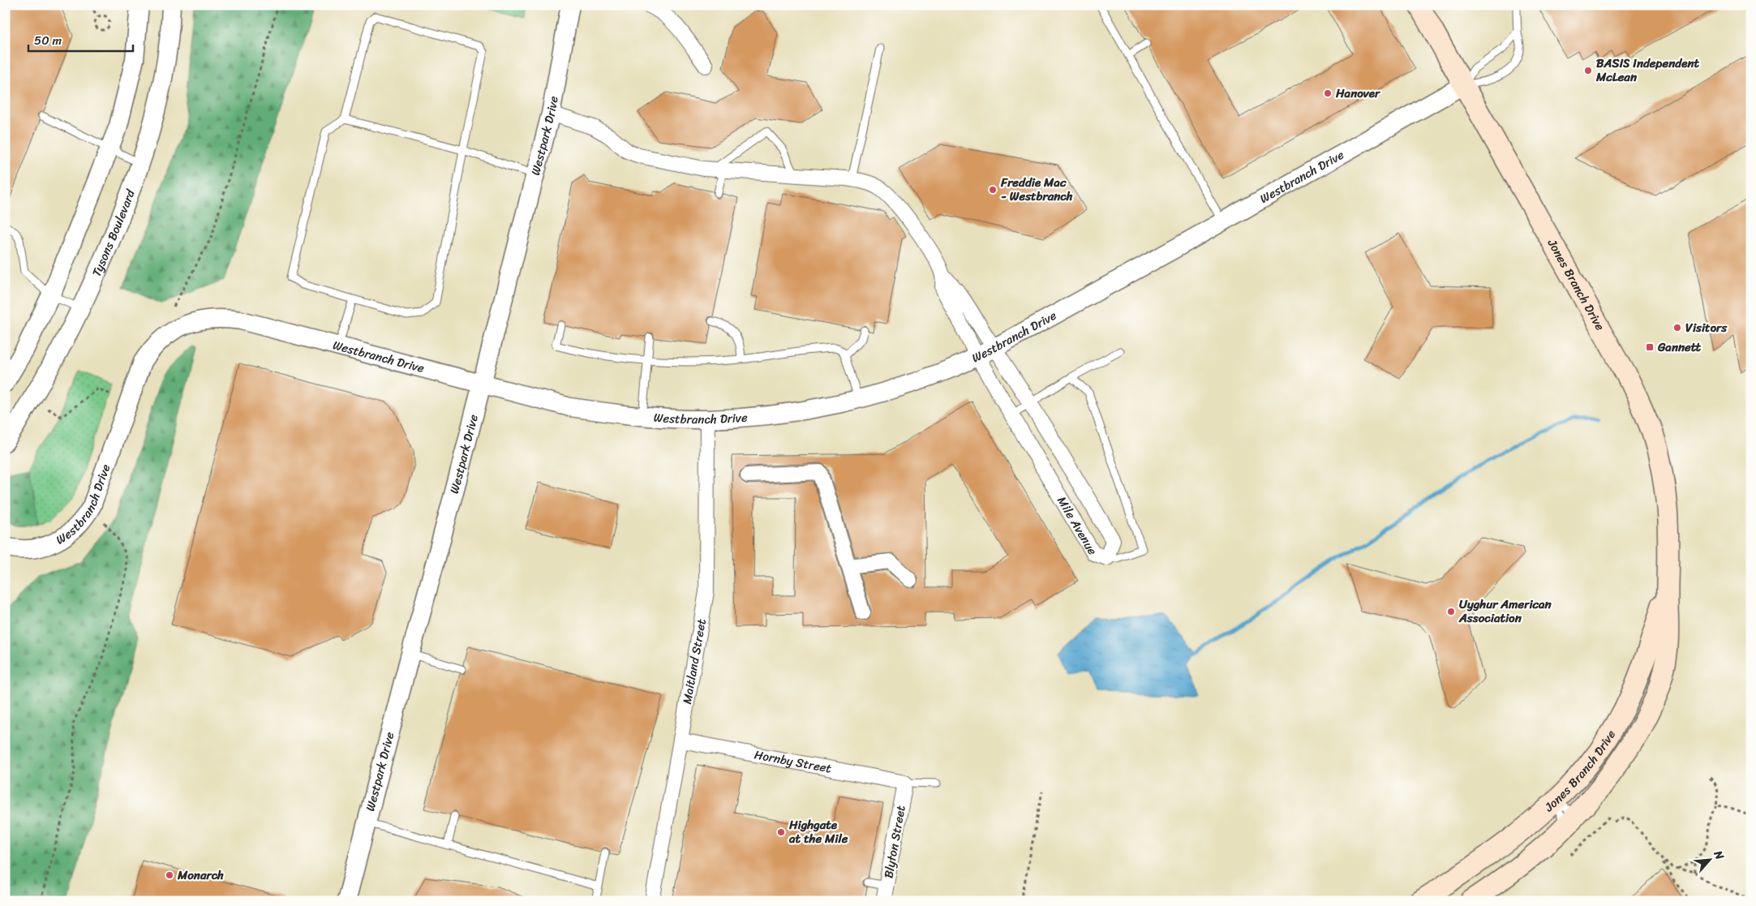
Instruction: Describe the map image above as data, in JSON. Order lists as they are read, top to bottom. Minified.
{"streets":{"main road":["Jones Branch Drive"],"street":["Westpark Drive","Westbranch Drive","Tysons Boulevard","Mile Avenue","Maitland Street","Hornby Street","Blyton Street"]},"crossings":[["Westpark Drive","Westbranch Drive"],["Westbranch Drive","Jones Branch Drive"],["Westbranch Drive","Mile Avenue"],["Westbranch Drive","Maitland Street"],["Maitland Street","Hornby Street"],["Hornby Street","Blyton Street"]],"places":{"other":["BASIS Independent McLean","Hanover","Freddie Mac - Westbranch","Visitors","Uyghur American Association","Highgate at the Mile","Monarch"],"transit":["Gannett"]},"scale_bar":"50 m","north":"top right"}
